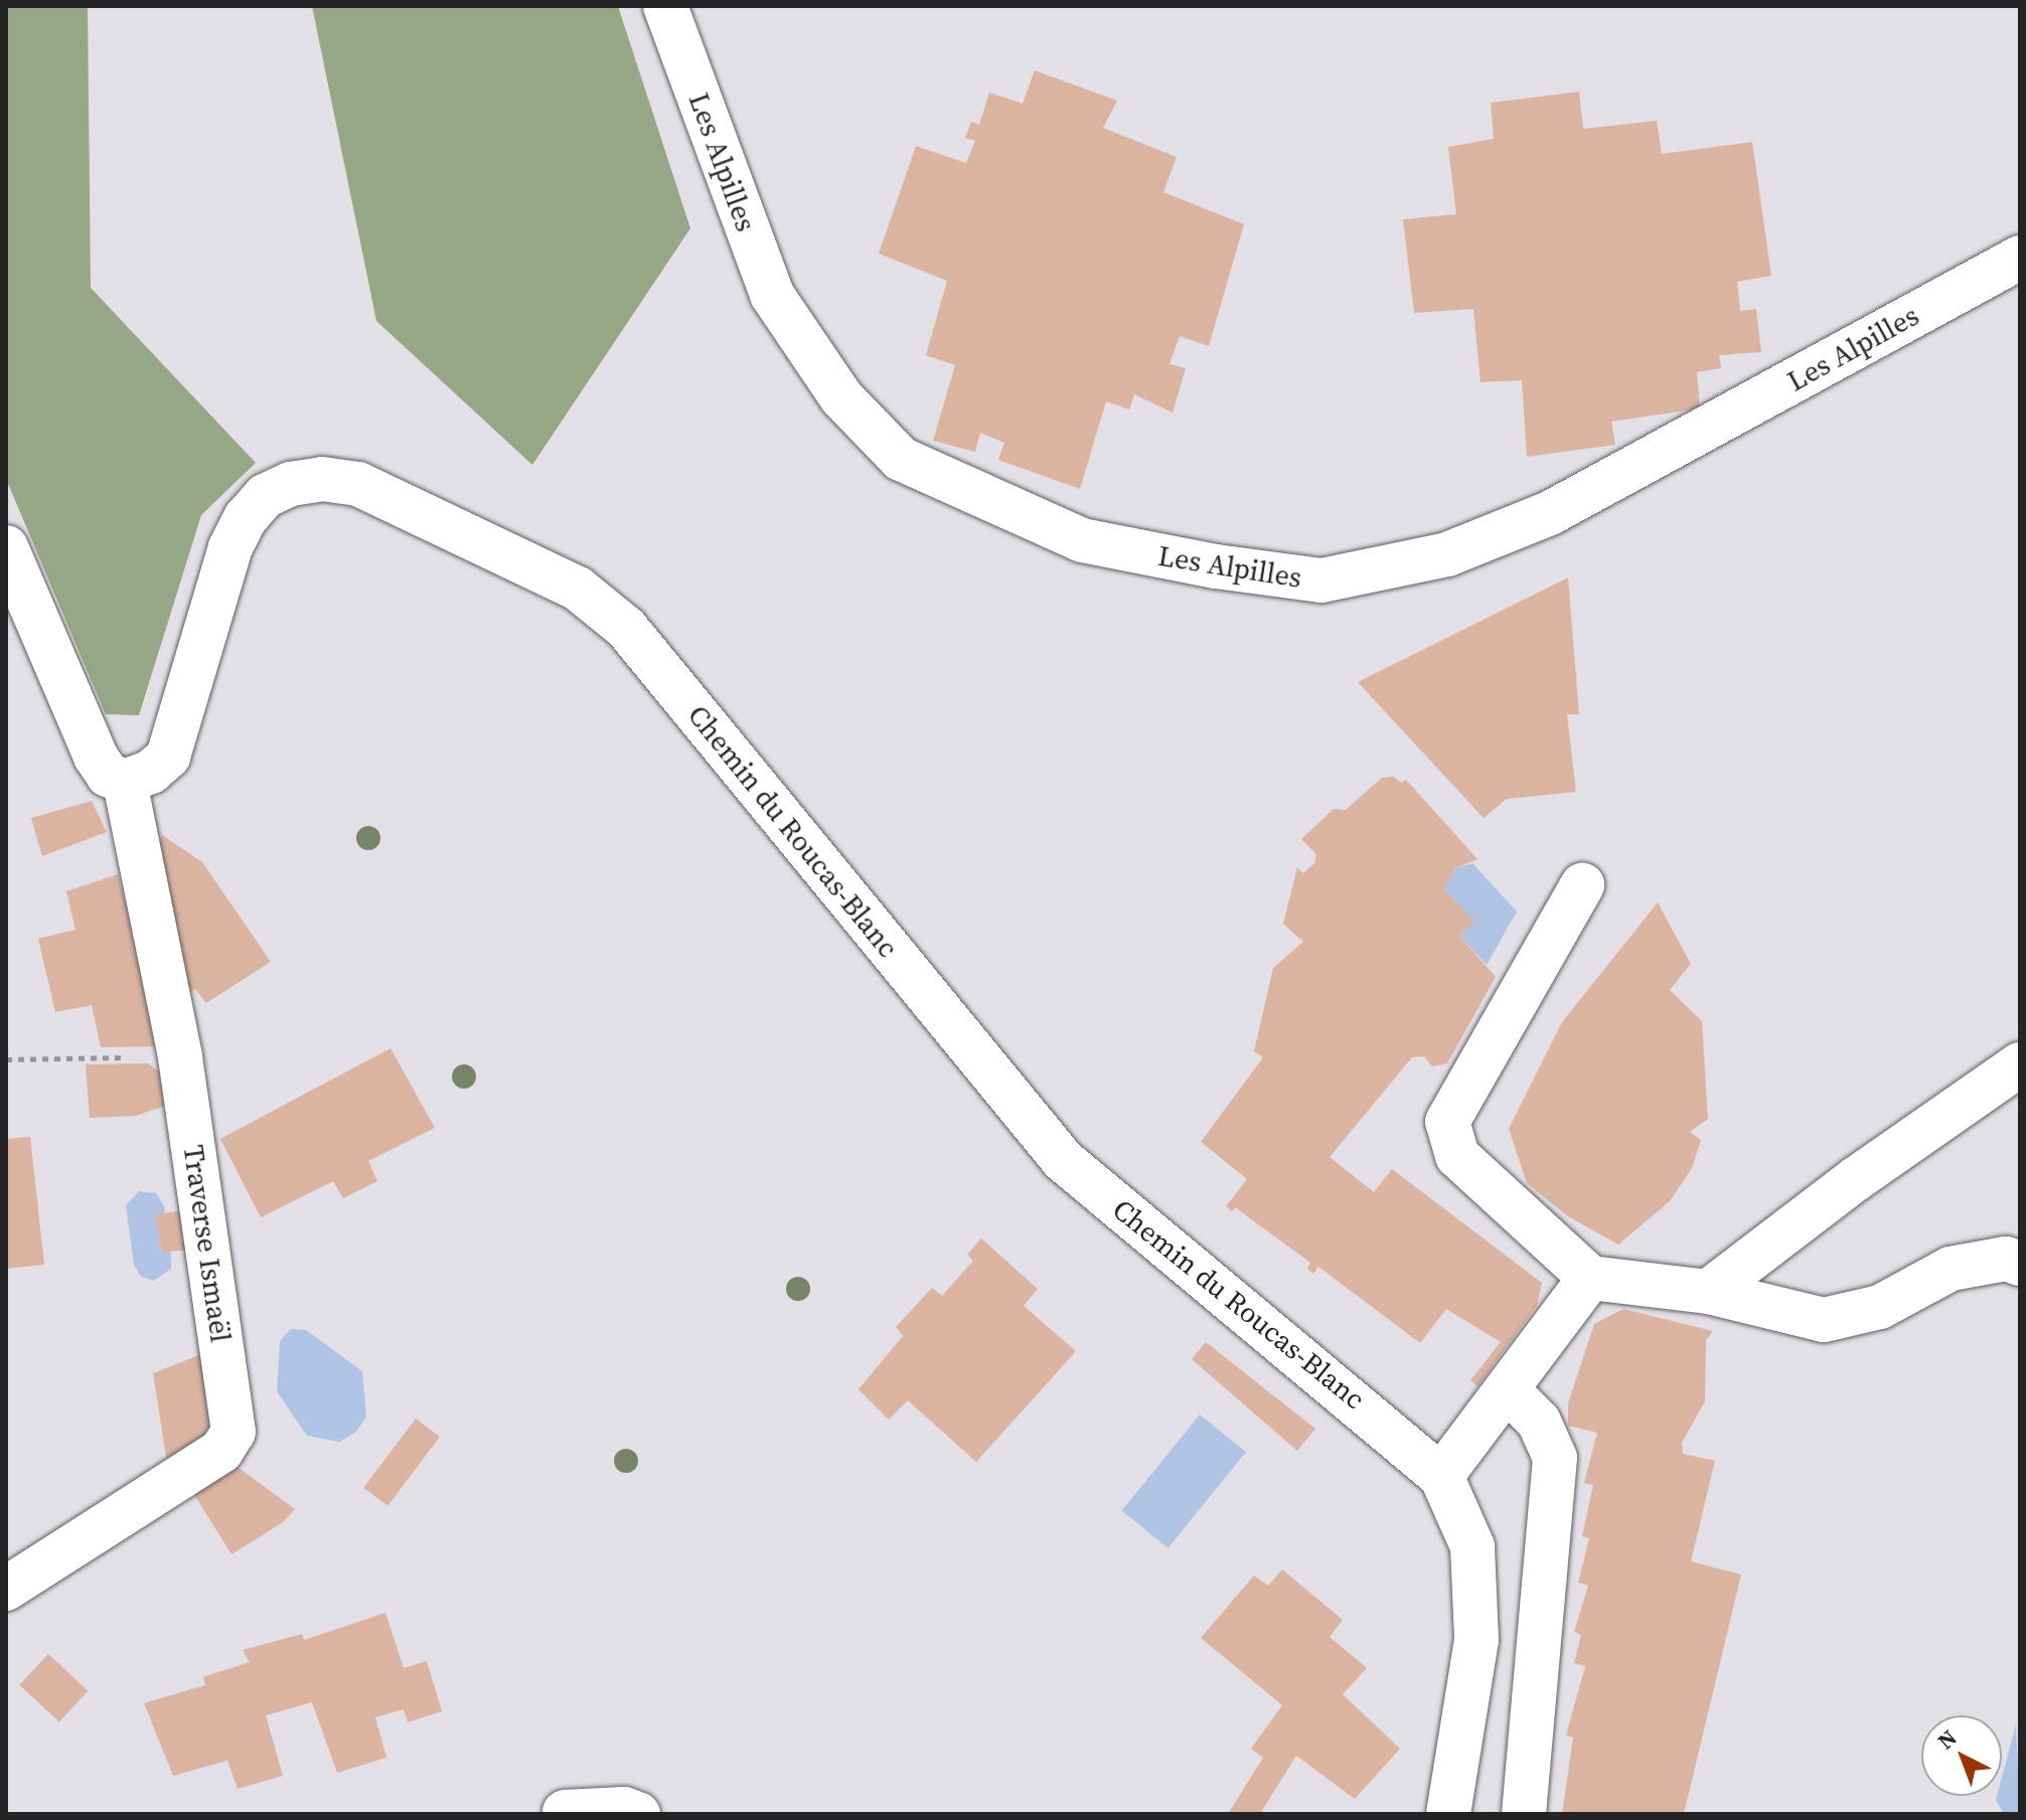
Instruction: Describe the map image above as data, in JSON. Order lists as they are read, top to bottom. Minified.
{"streets":{"street":["Les Alpilles","Chemin du Roucas-Blanc","Traverse Ismaël"]},"crossings":[["Chemin du Roucas-Blanc","Traverse Ismaël"]],"north":"top left"}
